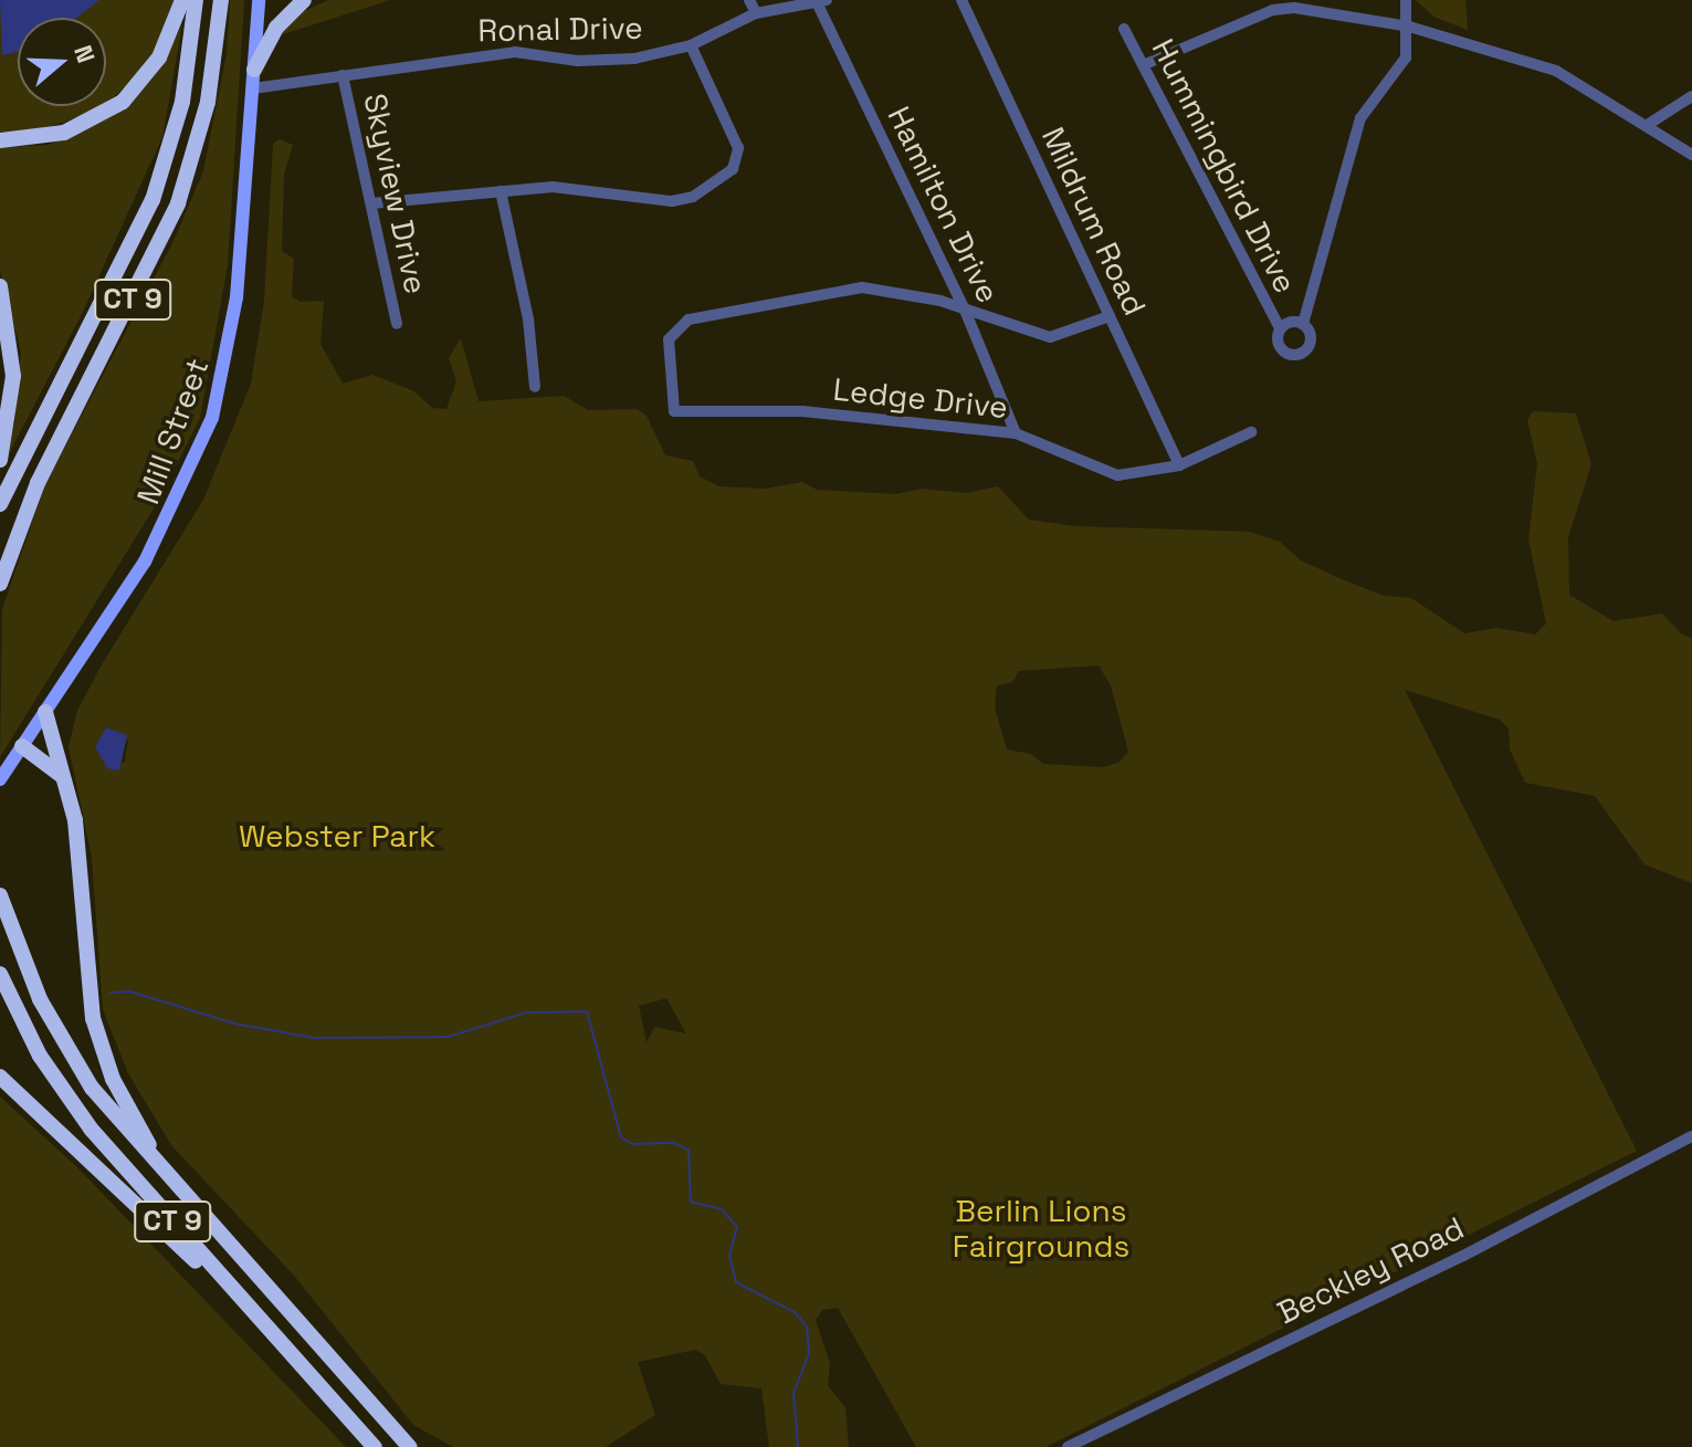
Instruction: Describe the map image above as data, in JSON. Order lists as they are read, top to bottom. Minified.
{"streets":{"highway":["CT 9"],"main road":["Mill Street"],"street":["Ronal Drive","Hummingbird Drive","Skyview Drive","Hamilton Drive","Mildrum Road","Ledge Drive","Beckley Road"]},"crossings":[["Ronal Drive","Skyview Drive"],["Ronal Drive","Hamilton Drive"],["Ronal Drive","Mill Street"],["Hamilton Drive","Ledge Drive"],["Mildrum Road","Ledge Drive"]],"parks":["Webster Park","Berlin Lions Fairgrounds"],"north":"right"}
